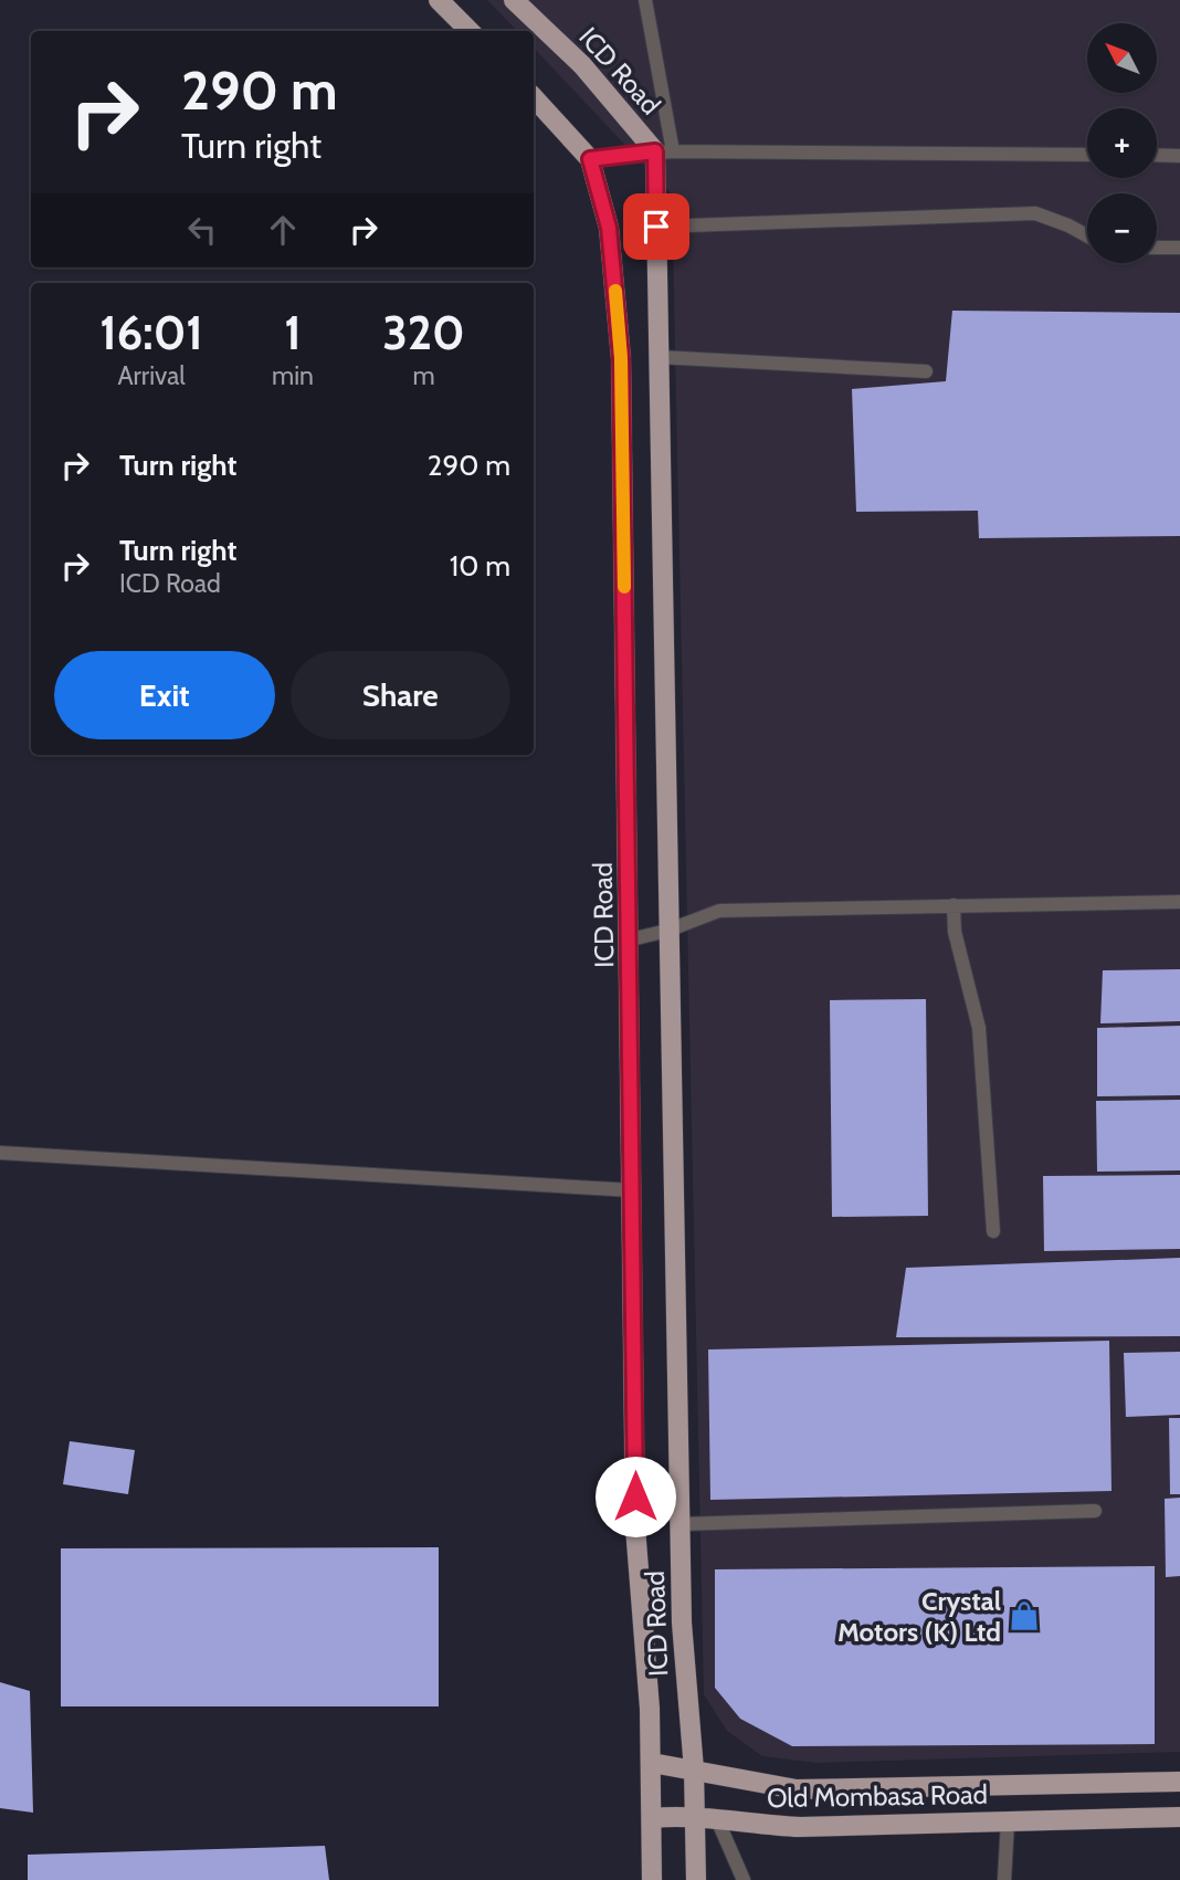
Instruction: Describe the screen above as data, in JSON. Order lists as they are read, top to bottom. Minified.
{"streets":{"main road":["ICD Road","Old Mombasa Road"]},"crossings":[["ICD Road","Old Mombasa Road"]],"places":{"shop":["Crystal Motors (K) Ltd"]},"north":"top left","page":{"map_buttons":["+","−"],"turn":["290 m","Turn right"],"eta":["16:01","Arrival","1","min","320","m"],"list":[{"name":"Turn right","value":"290 m"},{"name":"Turn right","note":"ICD Road","value":"10 m"}],"buttons":["Exit","Share"]}}
